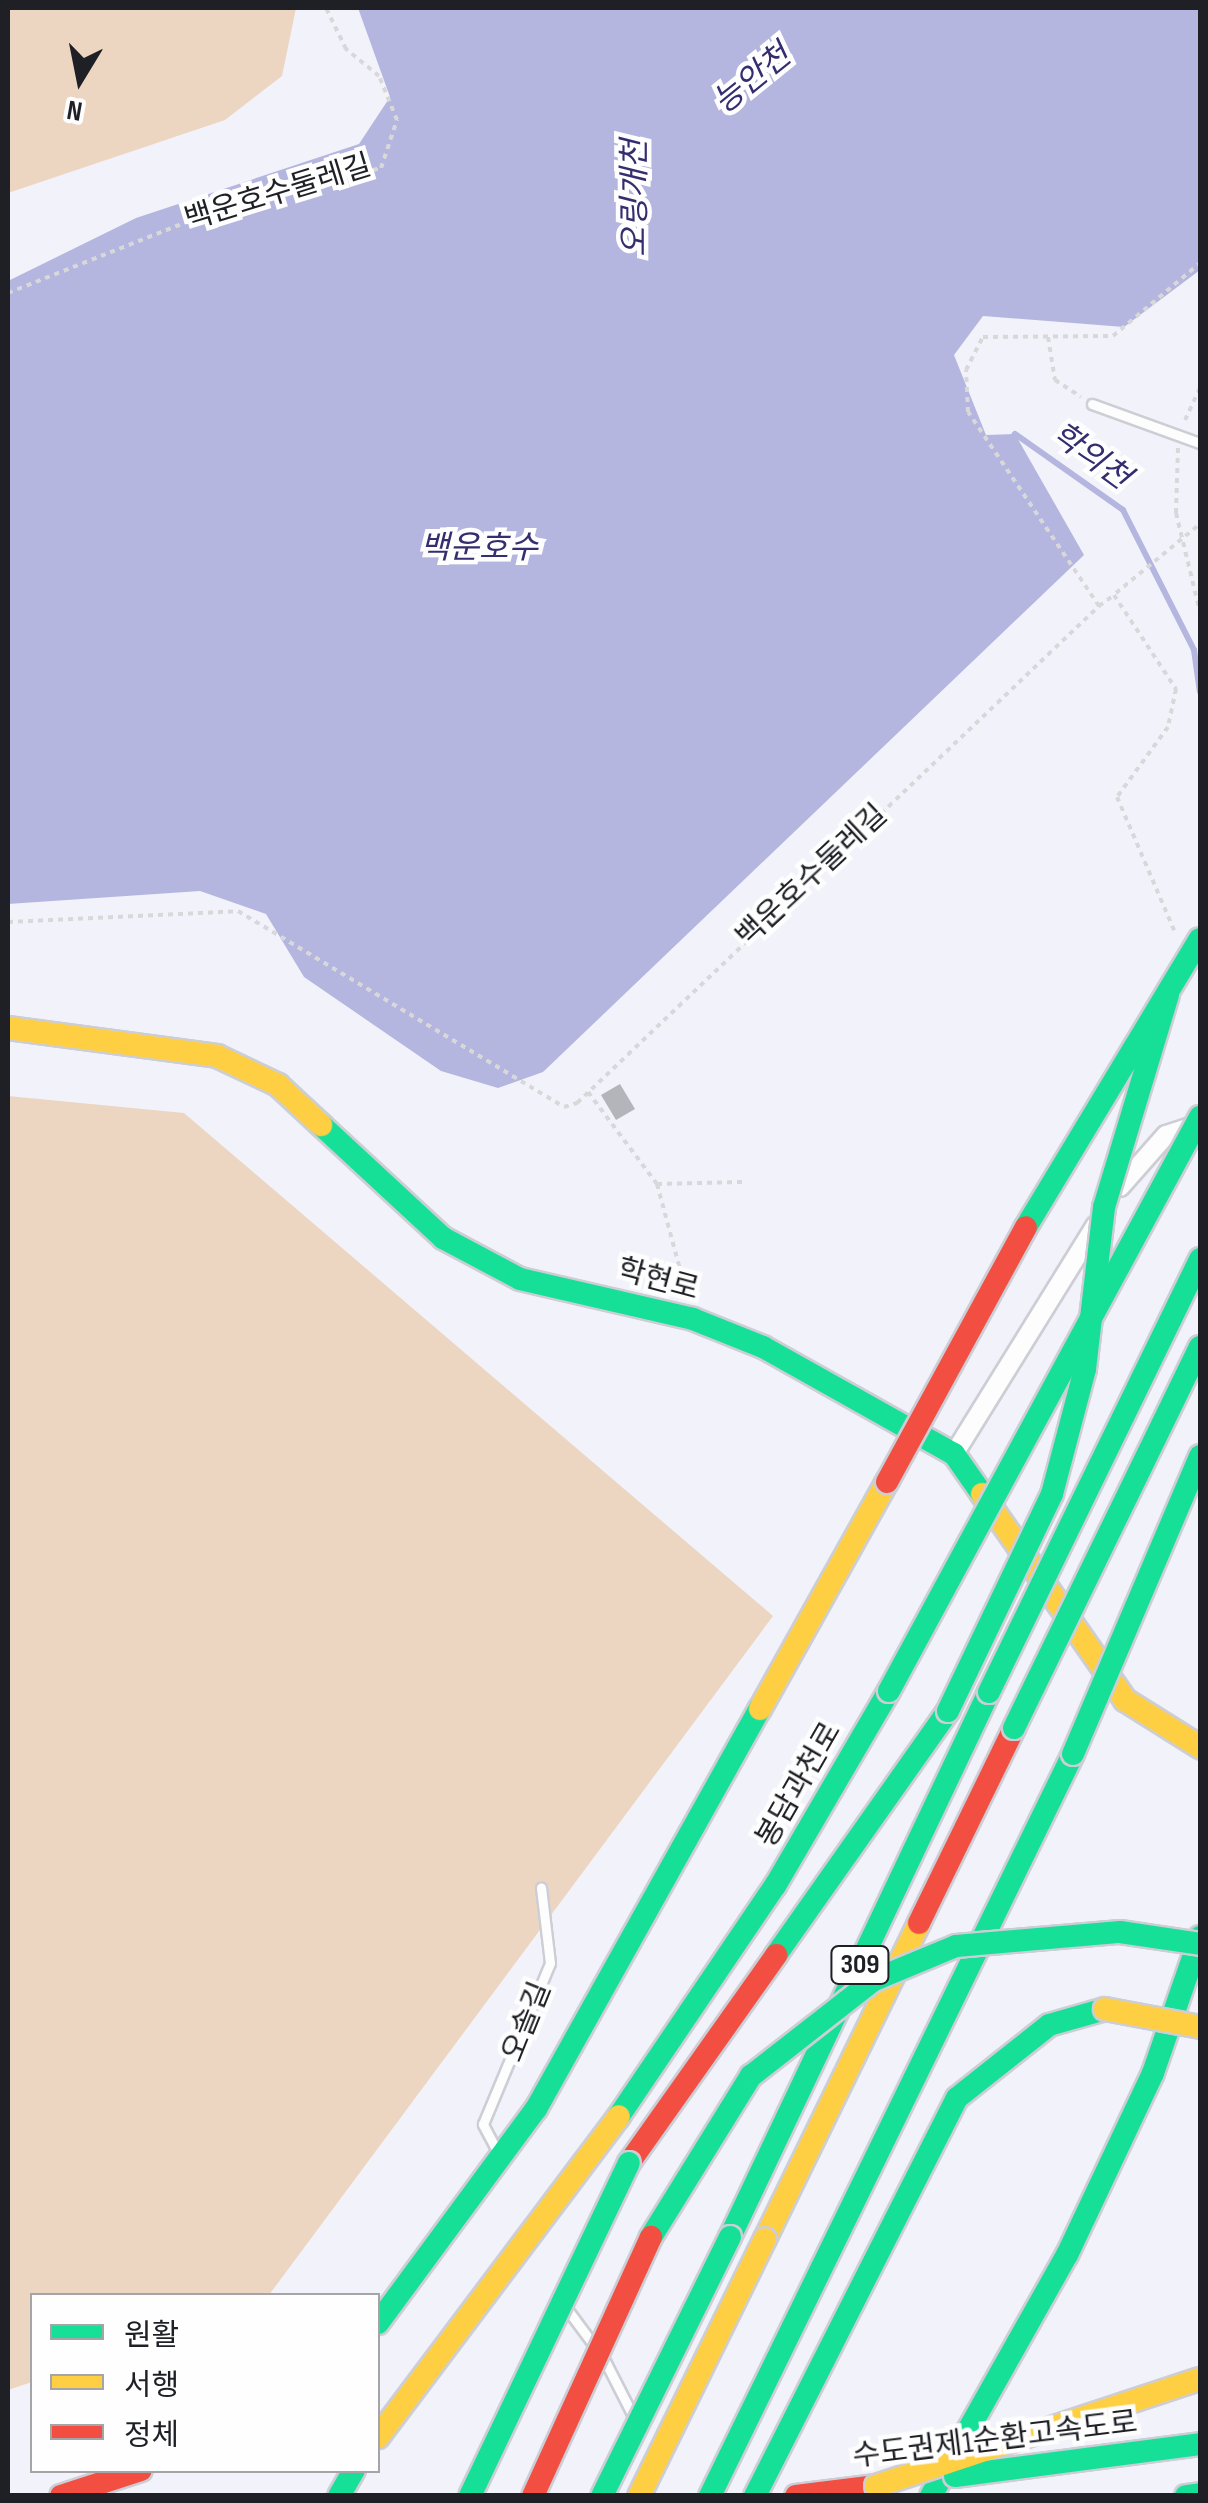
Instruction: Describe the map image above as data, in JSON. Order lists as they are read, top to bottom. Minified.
{"streets":{"main road":["학현로","봉담과천로","309","수도권제1순환고속도로"],"lane":["오솔길"],"path":["백운호수둘레길"]},"water":["능안천","오링개천","학의천","백운호수"],"legend":["원활","서행","정체"],"north":"bottom"}
